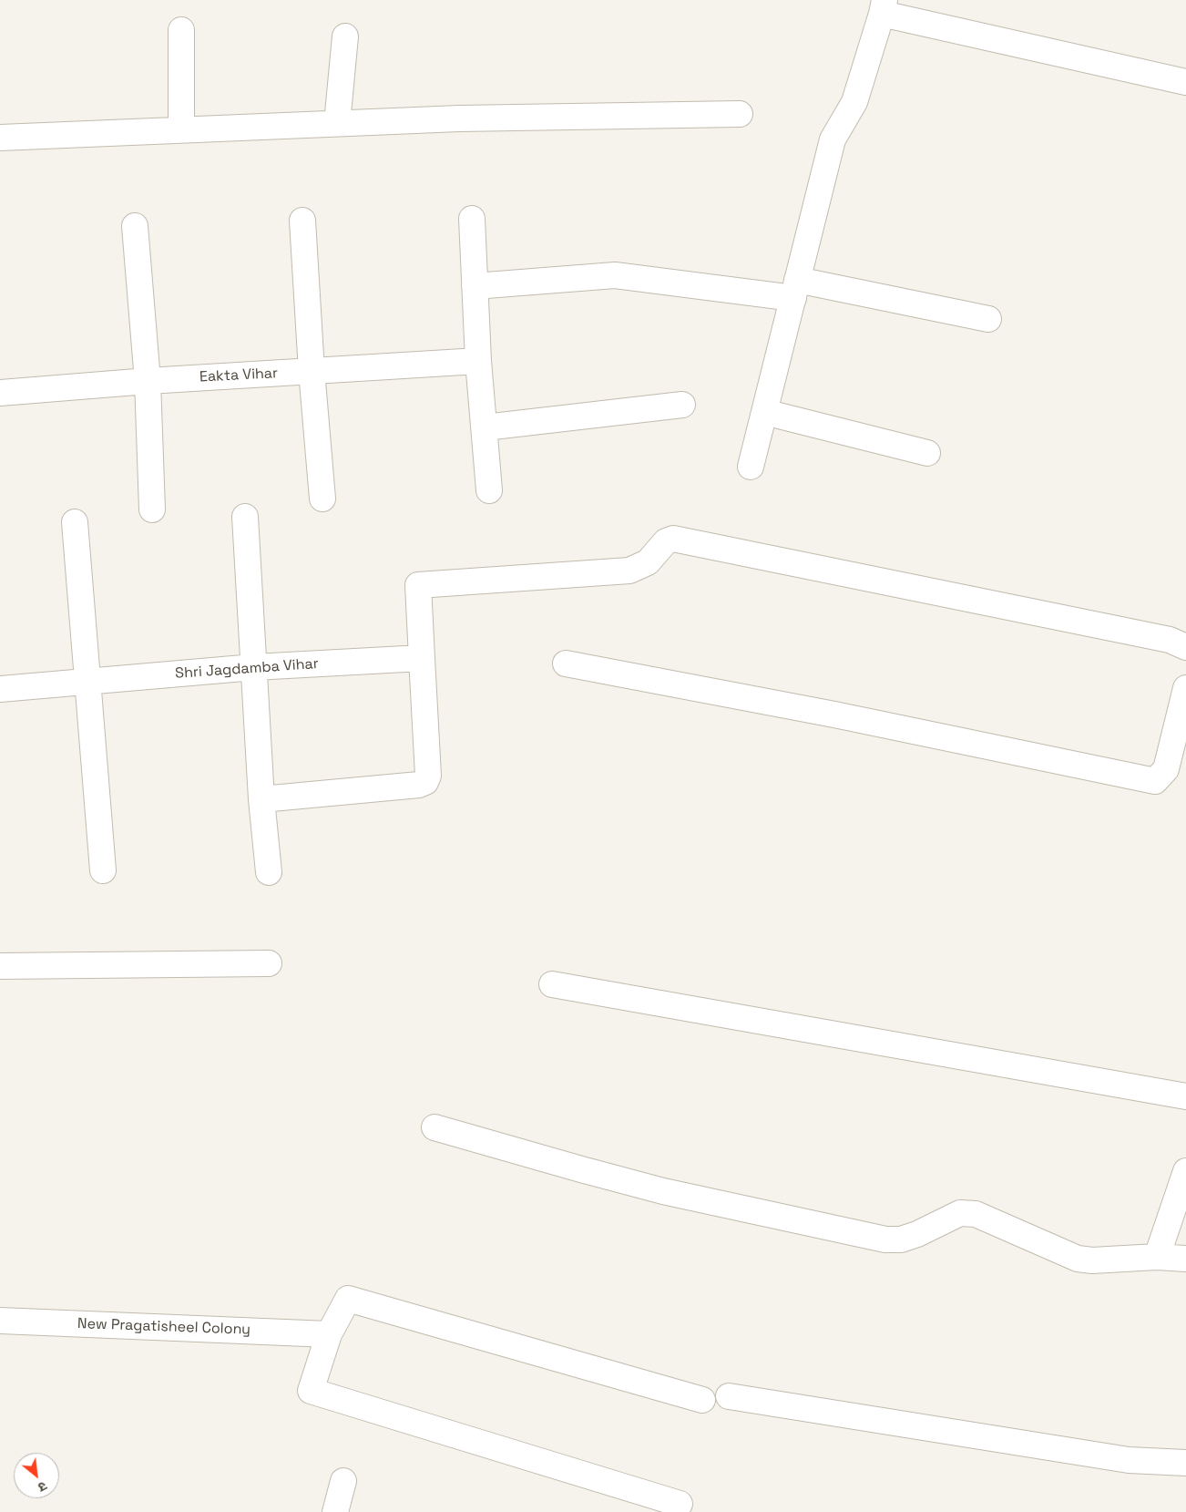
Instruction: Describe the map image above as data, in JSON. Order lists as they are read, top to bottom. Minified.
{"streets":{"street":["Eakta Vihar","Shri Jagdamba Vihar","New Pragatisheel Colony"]},"north":"bottom right"}
